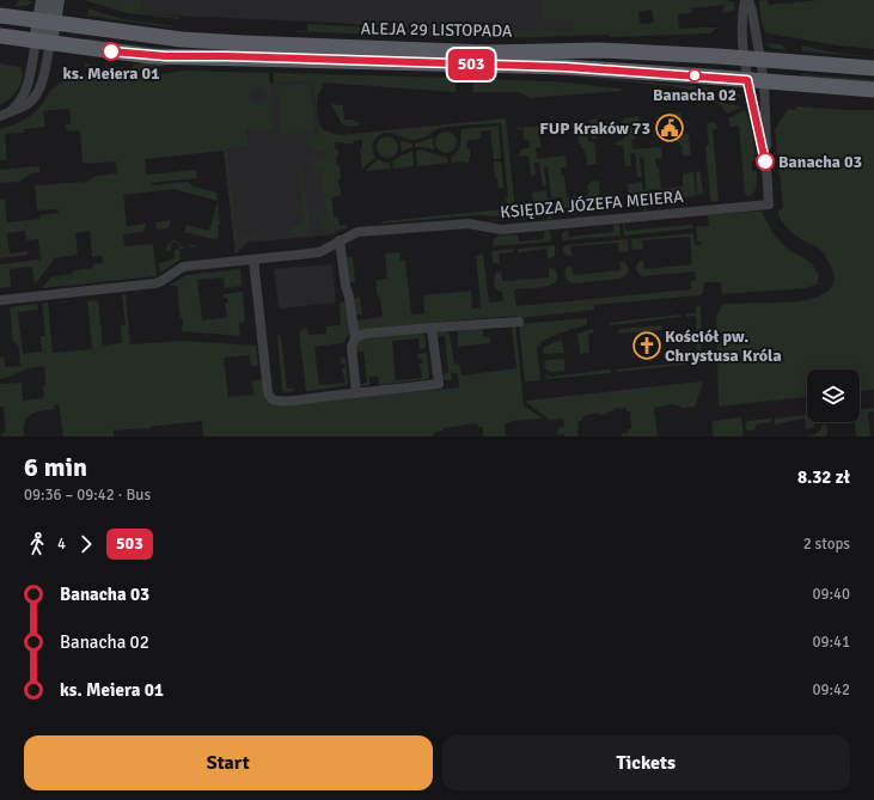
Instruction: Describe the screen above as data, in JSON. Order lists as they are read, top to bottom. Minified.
{"streets":{"main road":["ALEJA 29 LISTOPADA"],"street":["KSIĘDZA JÓZEFA MEIERA"]},"places":{"other":["ks. Meiera 01","Banacha 02","Banacha 03"],"public building":["FUP Kraków 73"],"church":["Kościół pw. Chrystusa Króla"]},"lines":["bus line 503"],"page":{"on_map":"503","heading":["6 min","09:36 – 09:42 · Bus","8.32 zł"],"legs":["4","503","2 stops"],"list":[{"name":"Banacha 03","value":"09:40"},{"name":"Banacha 02","value":"09:41"},{"name":"ks. Meiera 01","value":"09:42"}],"buttons":["Start","Tickets"]}}
